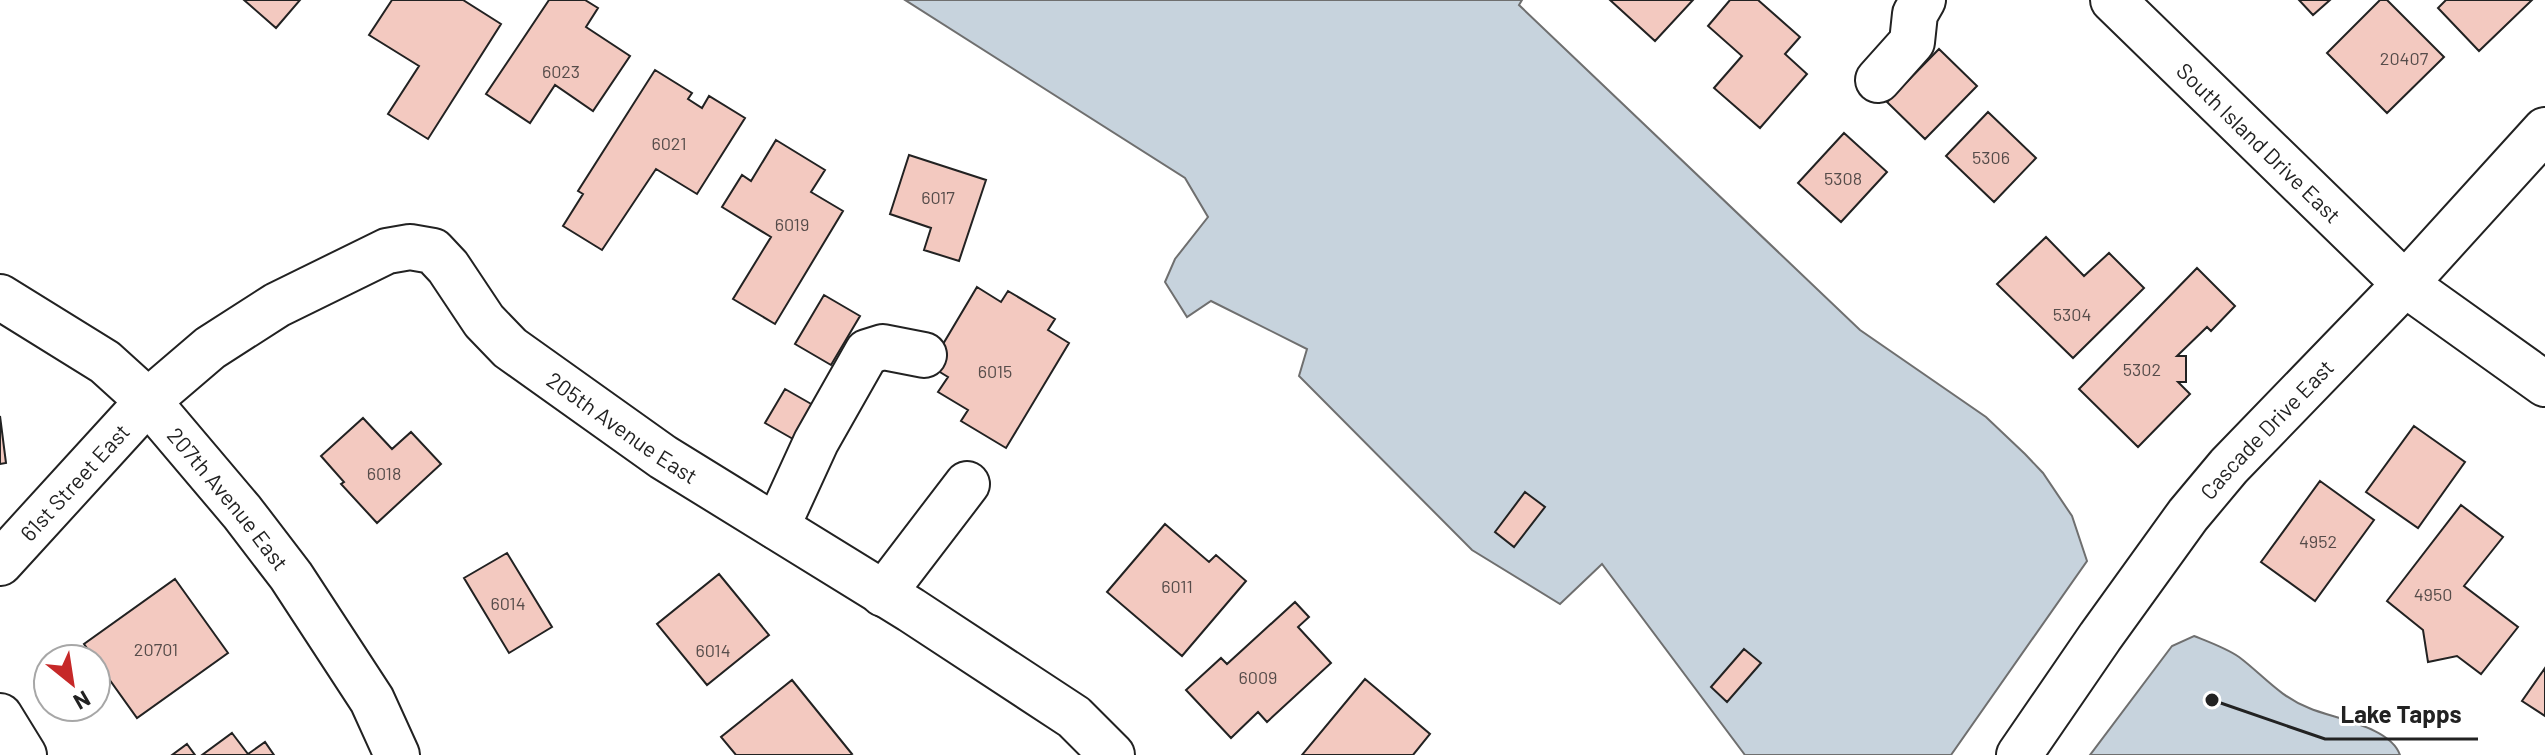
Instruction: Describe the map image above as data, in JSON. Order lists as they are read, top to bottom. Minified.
{"streets":{"street":["South Island Drive East","205th Avenue East","Cascade Drive East","61st Street East","207th Avenue East"]},"crossings":[["South Island Drive East","Cascade Drive East"],["205th Avenue East","61st Street East"],["205th Avenue East","207th Avenue East"],["61st Street East","207th Avenue East"]],"places":["Lake Tapps"],"house_numbers":["20407","6023","6021","5306","5308","6017","6019","5304","5302","6015","6018","4952","6011","4950","6014","20701","6014","6009"],"north":"bottom right"}
